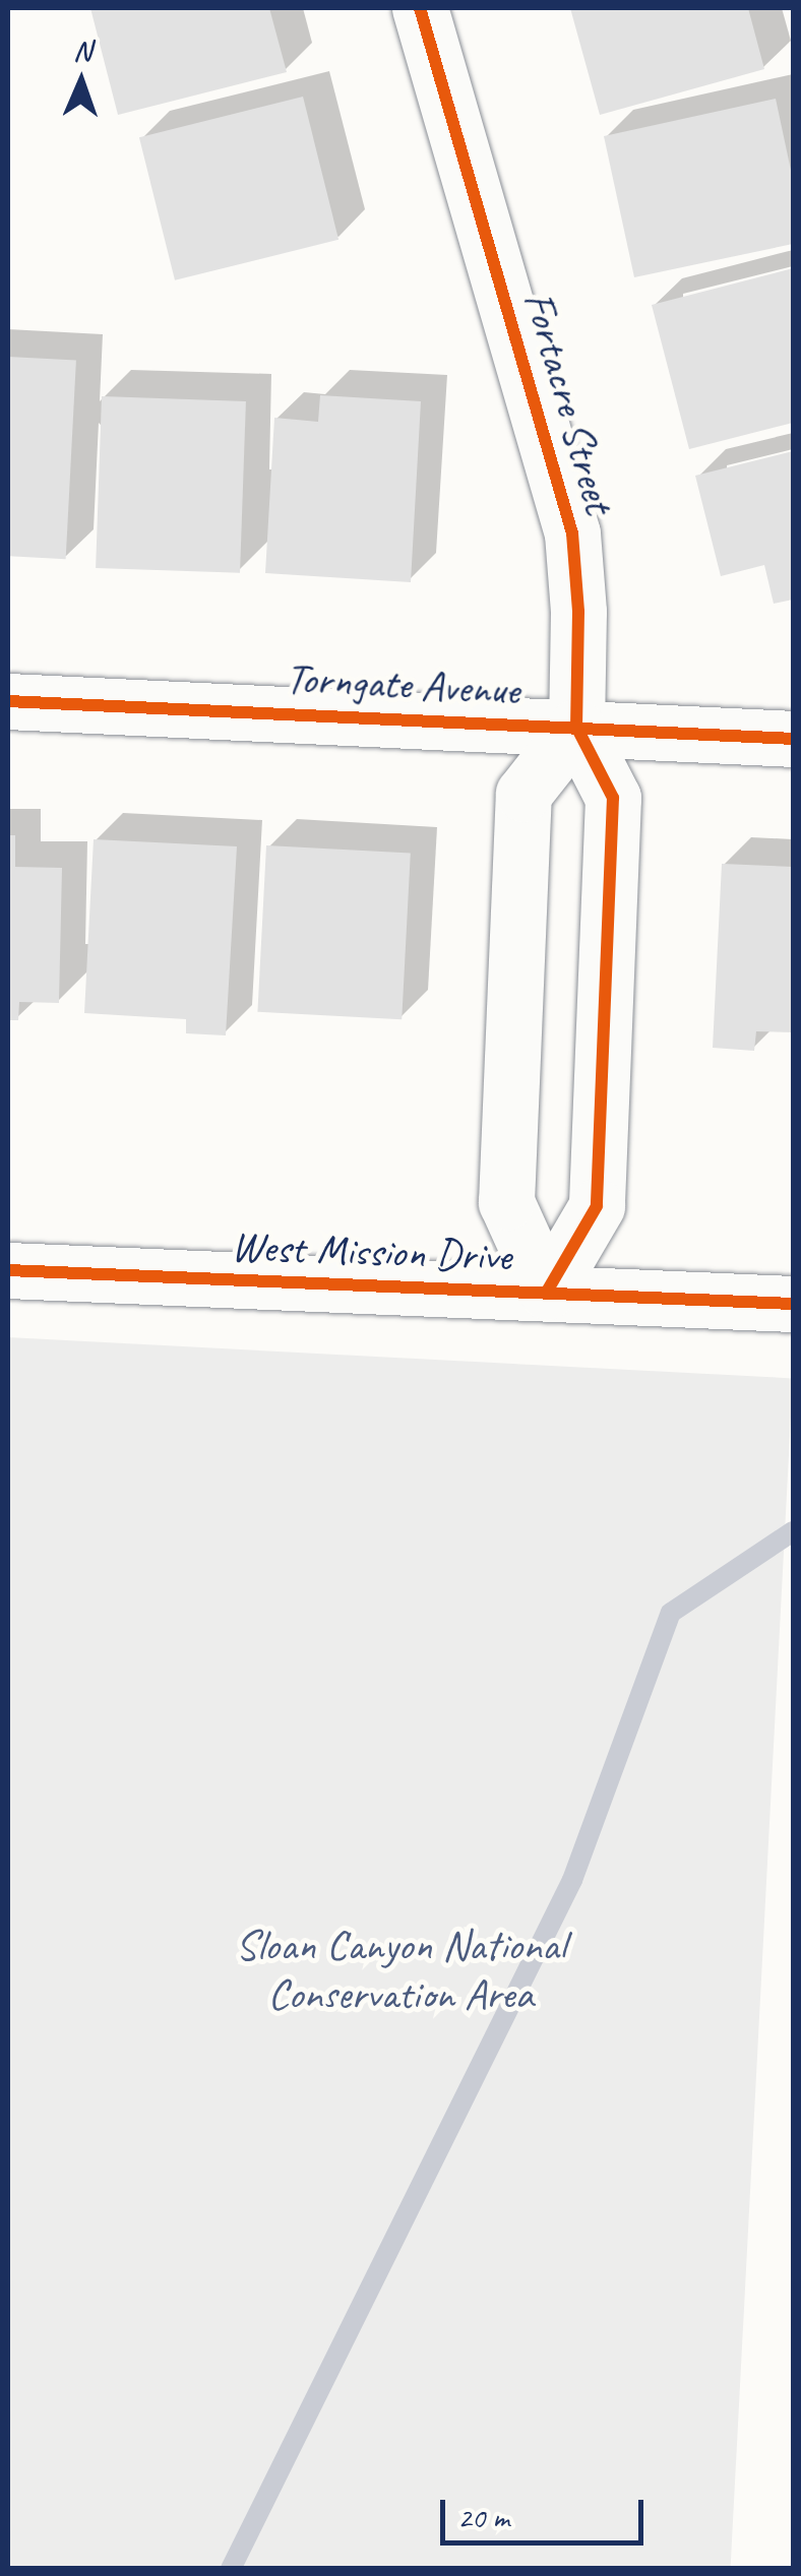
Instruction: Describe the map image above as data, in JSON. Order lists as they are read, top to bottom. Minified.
{"streets":{"street":["Fortacre Street","Torngate Avenue","West Mission Drive"]},"crossings":[["Fortacre Street","Torngate Avenue"],["Fortacre Street","West Mission Drive"]],"parks":["Sloan Canyon National Conservation Area"],"scale_bar":"20 m","north":"top"}
